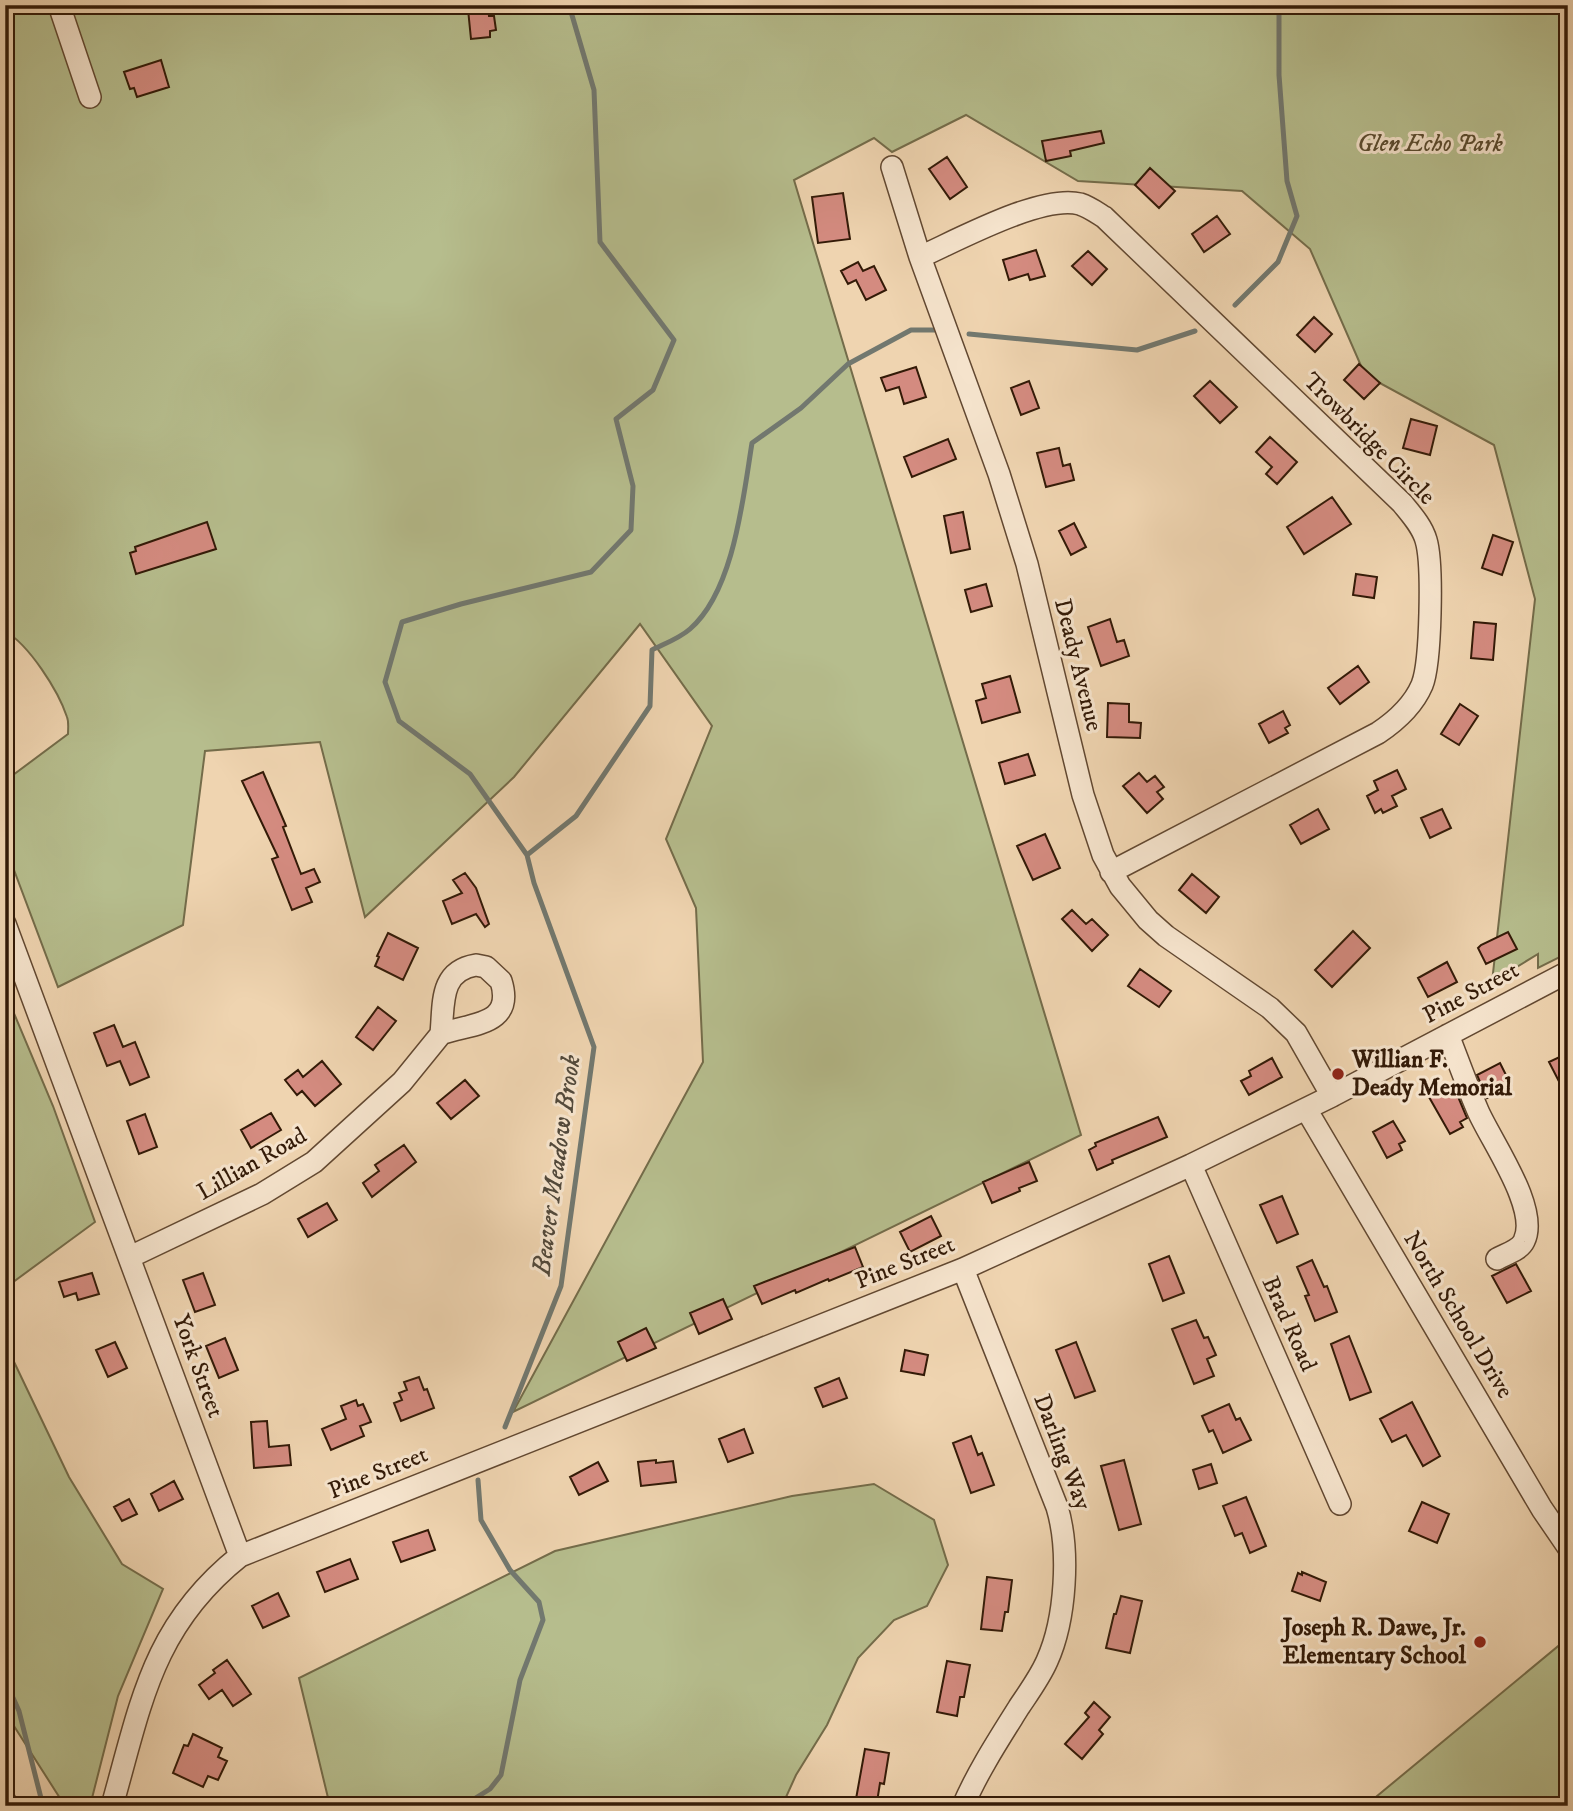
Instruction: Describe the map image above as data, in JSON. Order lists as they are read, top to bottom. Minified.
{"streets":{"street":["Trowbridge Circle","Deady Avenue","Pine Street","Lillian Road","North School Drive","Brad Road","York Street","Darling Way"]},"crossings":[["Trowbridge Circle","Deady Avenue"],["Deady Avenue","Pine Street"],["Pine Street","North School Drive"],["Pine Street","Brad Road"],["Pine Street","York Street"],["Pine Street","Darling Way"],["Lillian Road","York Street"]],"water":["Beaver Meadow Brook"],"parks":["Glen Echo Park"],"places":["Willian F. Deady Memorial","Joseph R. Dawe, Jr. Elementary School"]}
